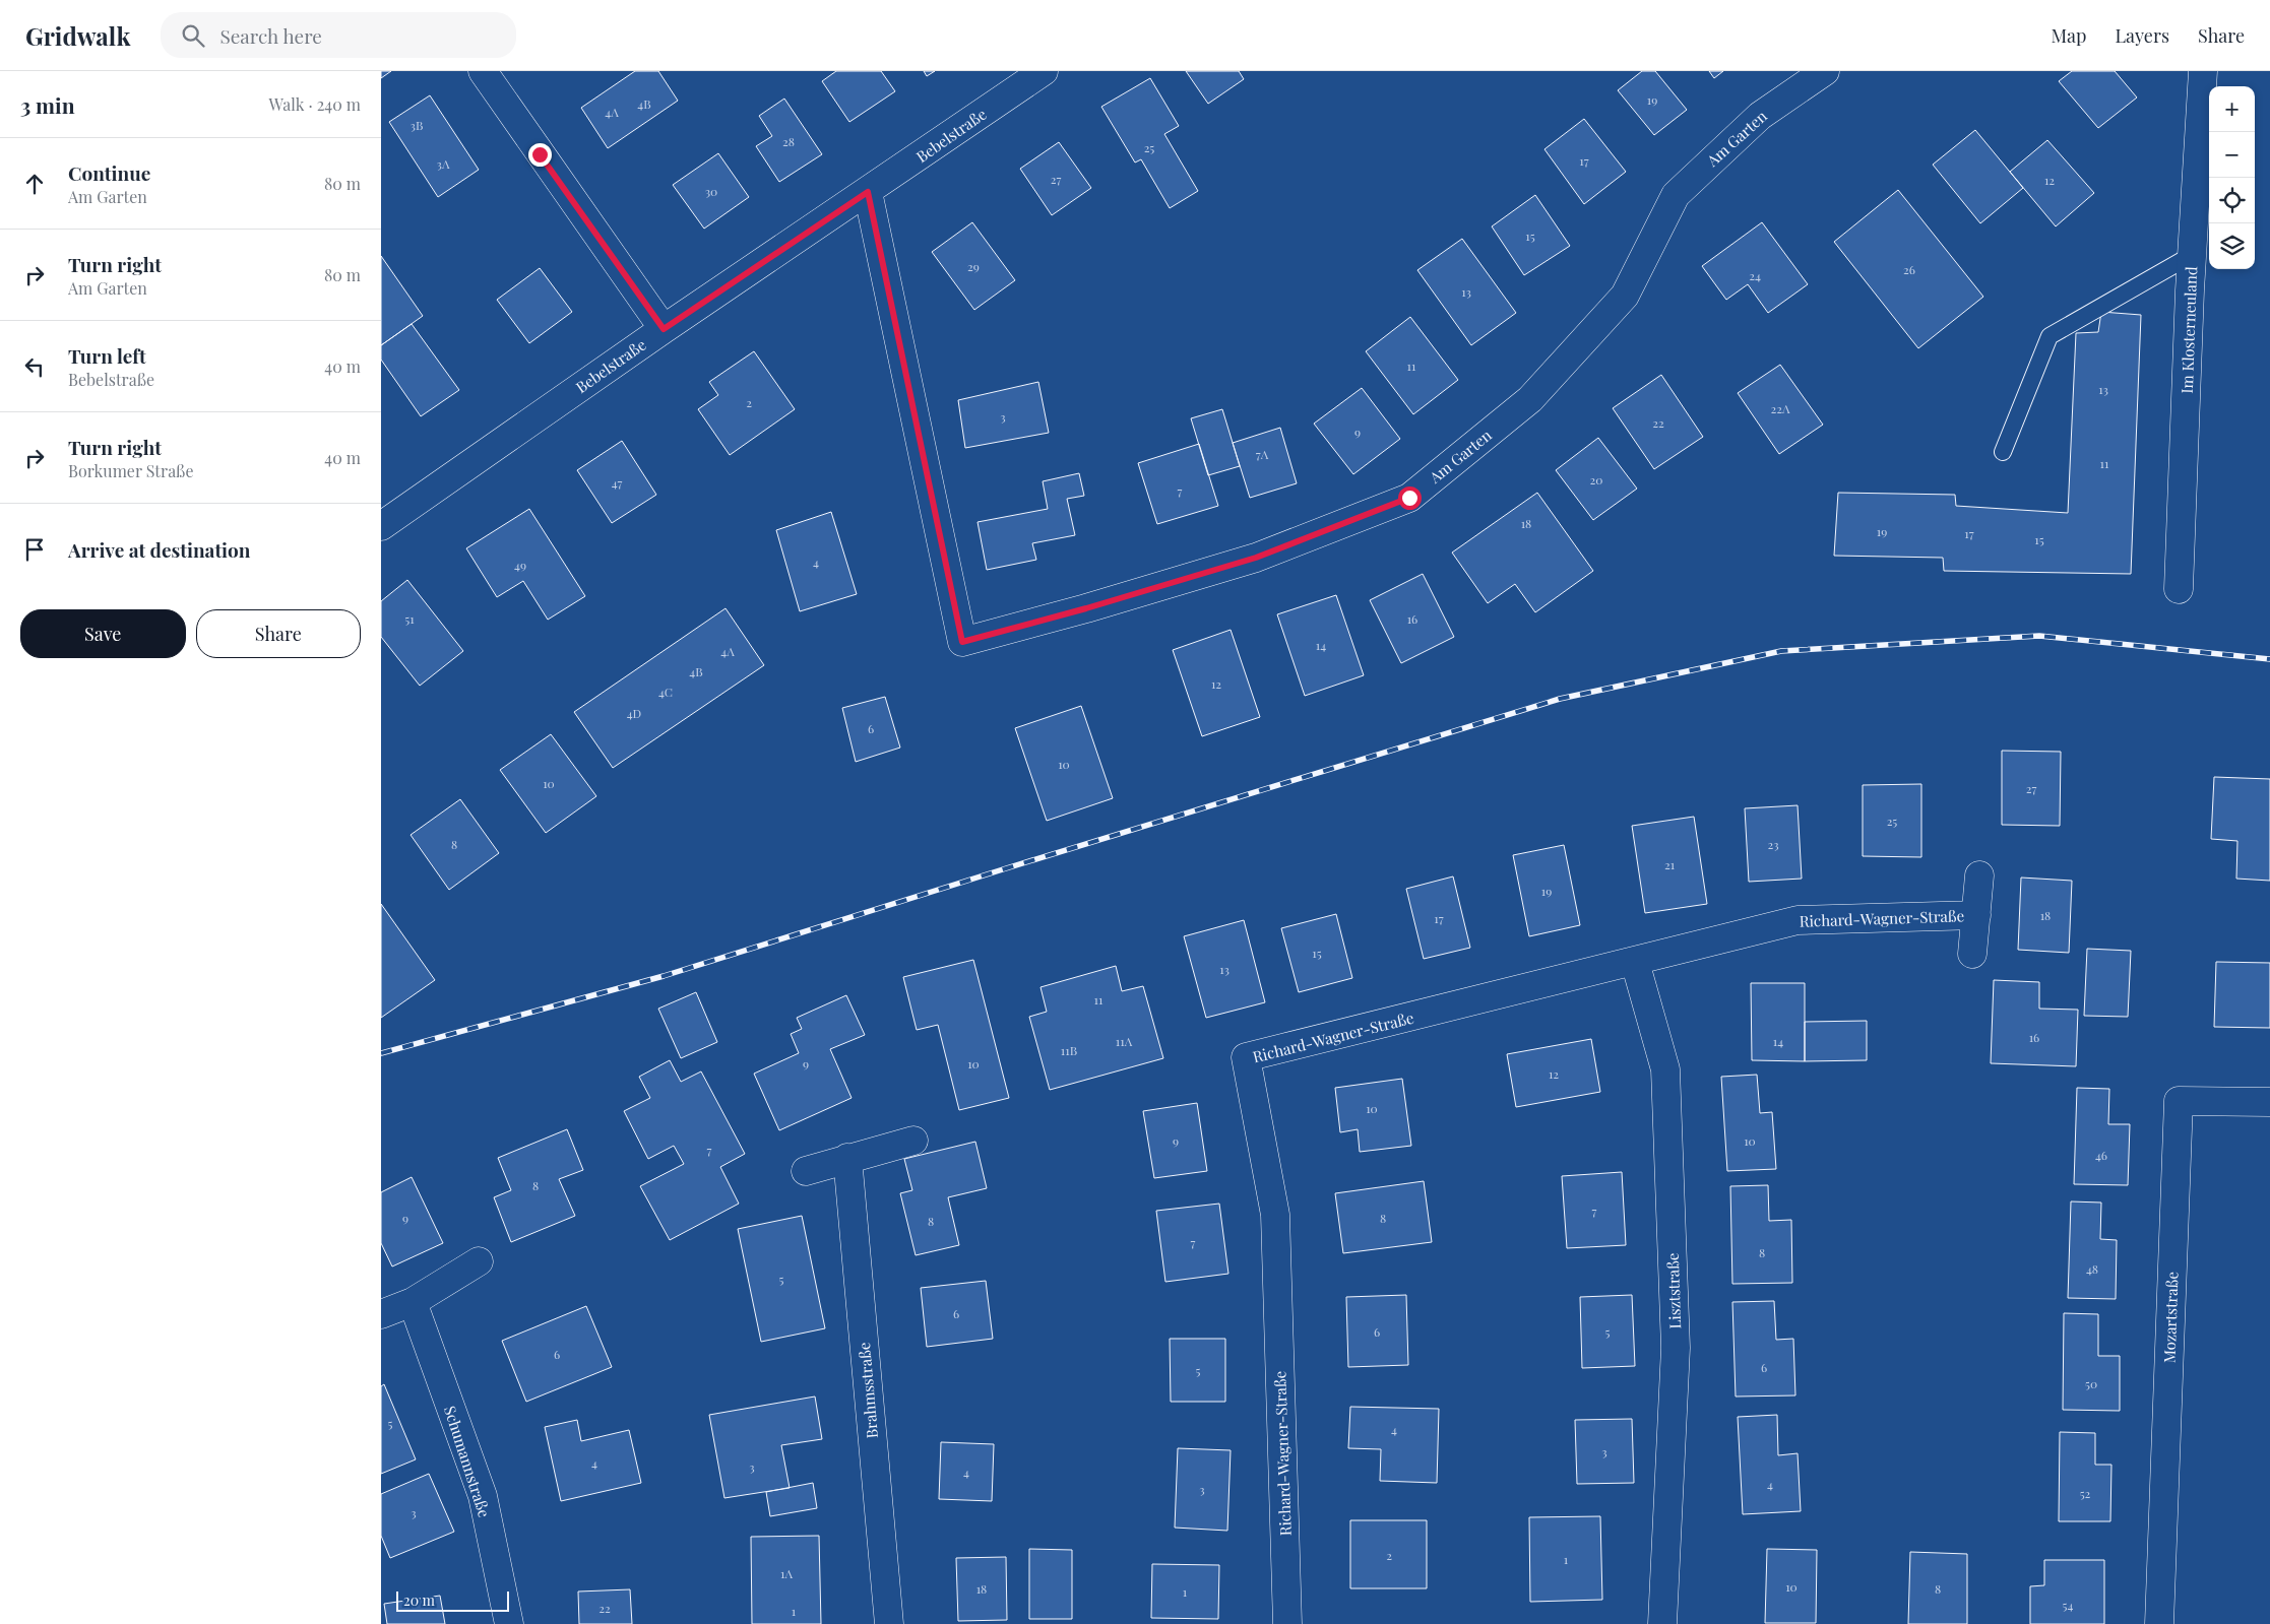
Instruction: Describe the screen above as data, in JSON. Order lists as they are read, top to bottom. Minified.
{"streets":{"street":["Bebelstraße","Am Garten","Im Klosterneuland","Richard-Wagner-Straße","Lisztstraße","Mozartstraße","Brahmsstraße","Schumannstraße"]},"crossings":[["Bebelstraße","Am Garten"],["Richard-Wagner-Straße","Lisztstraße"]],"house_numbers":["19","4B","4A","3B","28","25","17","3A","27","12","30","15","29","26","24","13","11","13","2","22A","3","22","9","7A","11","20","47","7","18","19","17","15","4","49","51","16","14","4A","4B","12","4C","4D","6","10","10","27","25","8","23","21","19","18","17","15","13","11","16","11A","14","11B","9","10","12","10","9","10","7","46","8","7","9","8","8","7","8","48","5","6","6","5","6","6","5","50","5","4","3","4","3","4","4","3","52","3","2","1","1A","10","18","8","1","54","22","1"],"scale_bar":"20 m","page":{"header":"Gridwalk","search":"Search here","nav":["Map","Layers","Share"],"heading":["3 min","Walk · 240 m"],"map_buttons":["+","−"],"list":[["Continue","Am Garten","80 m"],["Turn right","Am Garten","80 m"],["Turn left","Bebelstraße","40 m"],["Turn right","Borkumer Straße","40 m"],"Arrive at destination"],"buttons":["Save","Share"],"scale":"20 m"}}
